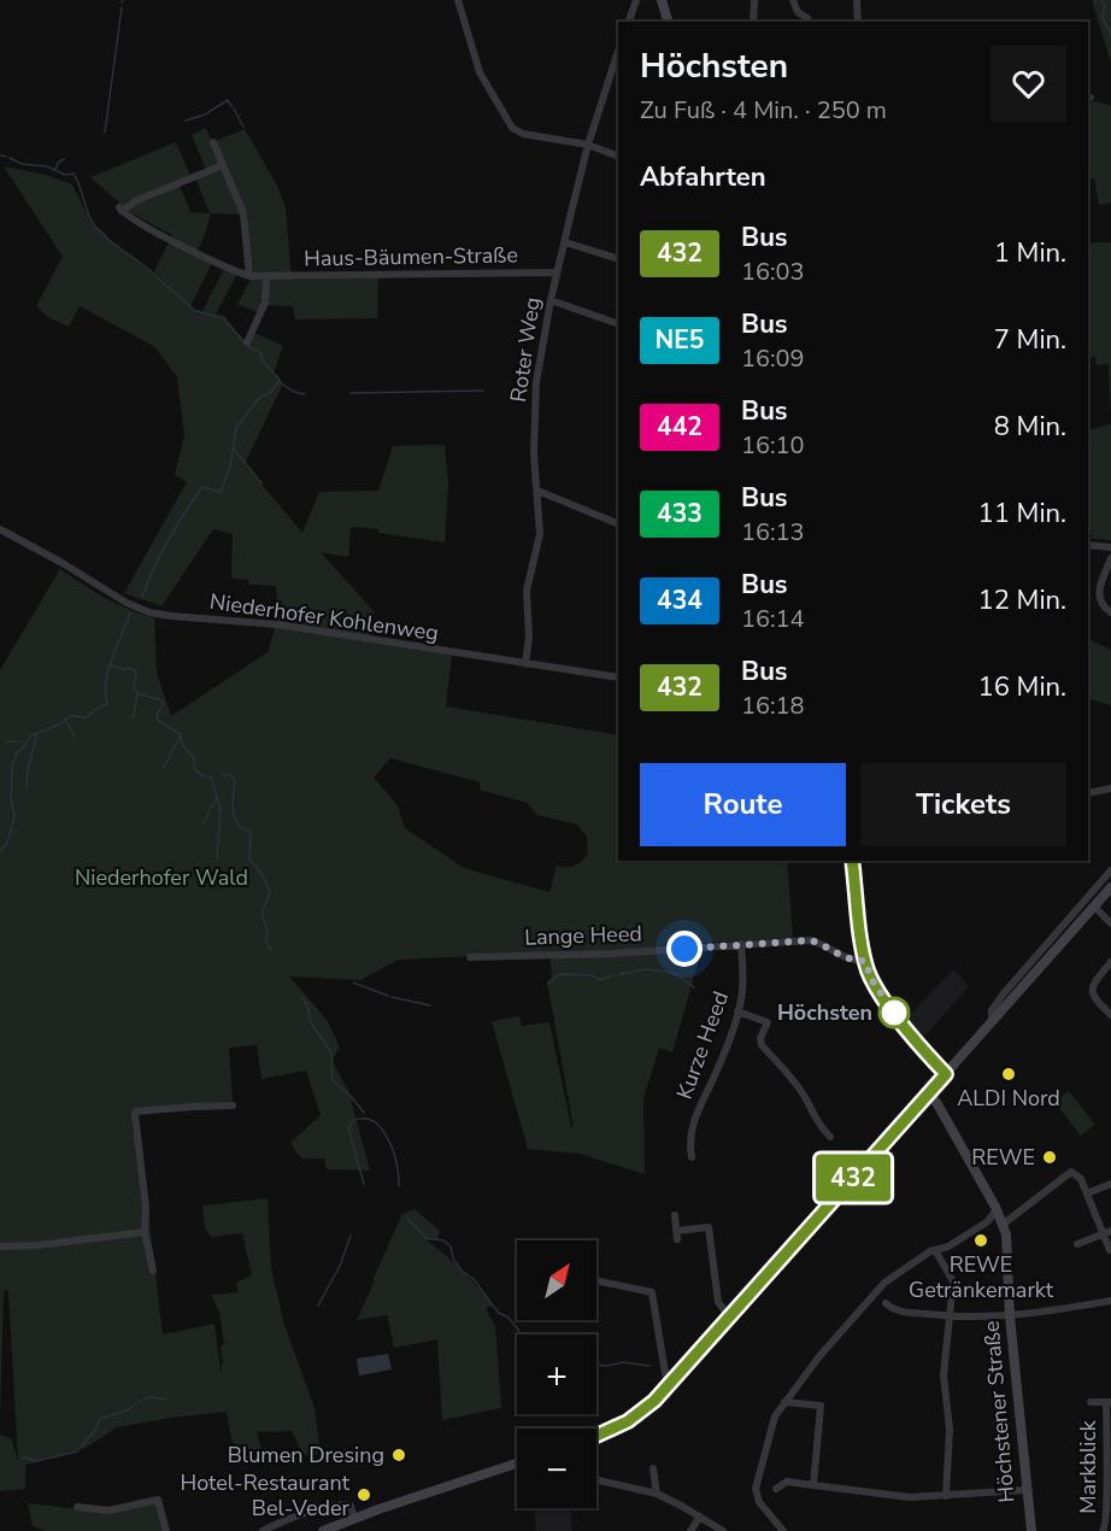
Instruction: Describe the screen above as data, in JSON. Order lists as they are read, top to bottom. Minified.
{"streets":{"main road":["Höchstener Straße"],"street":["Haus-Bäumen-Straße","Roter Weg","Niederhofer Kohlenweg","Lange Heed","Kurze Heed","Markblick"]},"crossings":[["Haus-Bäumen-Straße","Roter Weg"],["Roter Weg","Niederhofer Kohlenweg"],["Lange Heed","Kurze Heed"]],"parks":["Niederhofer Wald"],"places":["Höchsten","ALDI Nord","REWE","REWE Getränkemarkt","Blumen Dresing","Hotel-Restaurant Bel-Veder"],"lines":["bus line 432"],"north":"top right","page":{"on_map":"432","heading":[["Höchsten","Zu Fuß · 4 Min. · 250 m"],"Abfahrten"],"list":[{"mark":"432","name":"Bus","note":"16:03","value":"1 Min."},{"mark":"NE5","name":"Bus","note":"16:09","value":"7 Min."},{"mark":"442","name":"Bus","note":"16:10","value":"8 Min."},{"mark":"433","name":"Bus","note":"16:13","value":"11 Min."},{"mark":"434","name":"Bus","note":"16:14","value":"12 Min."},{"mark":"432","name":"Bus","note":"16:18","value":"16 Min."}],"buttons":["Route","Tickets"],"map_buttons":["+","−"]}}
